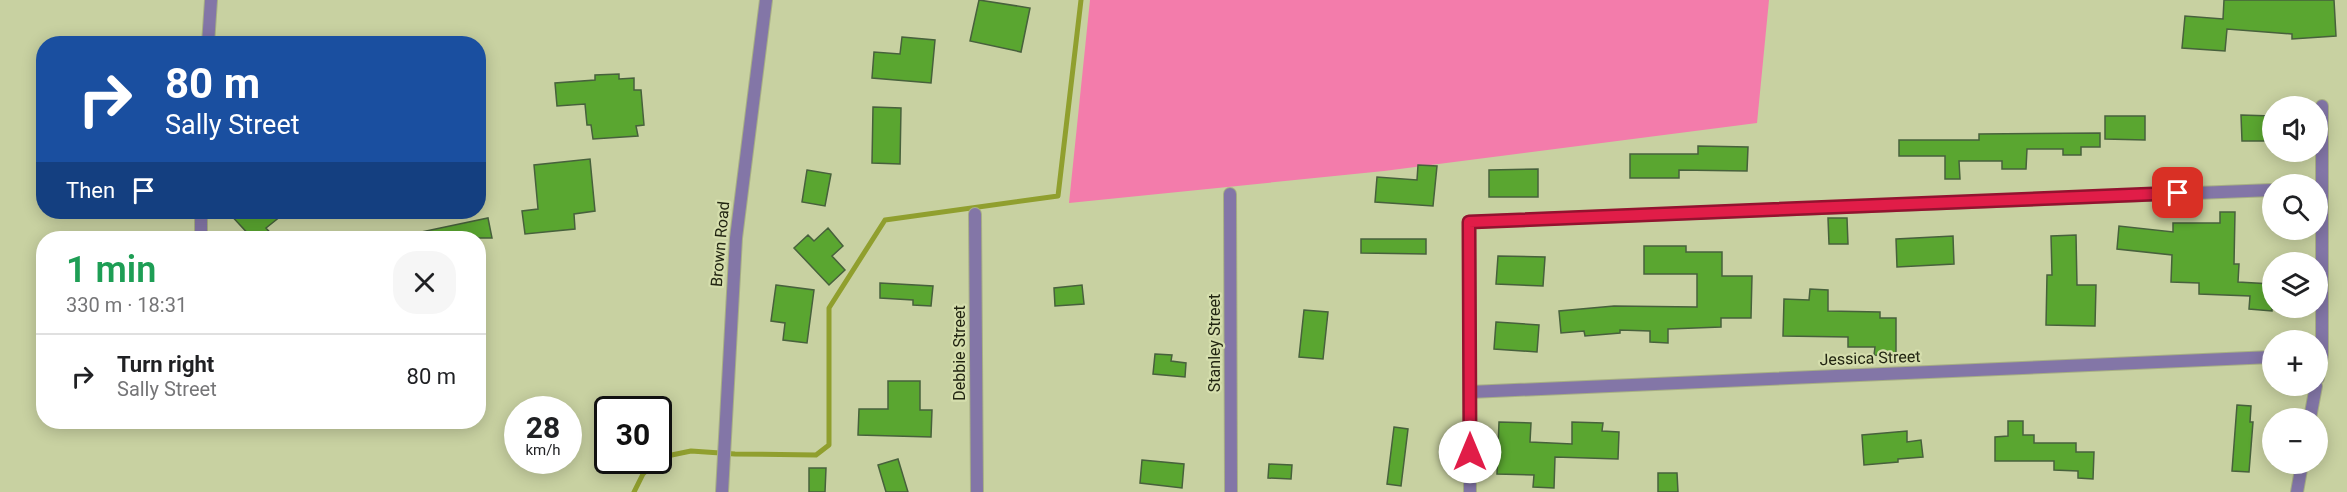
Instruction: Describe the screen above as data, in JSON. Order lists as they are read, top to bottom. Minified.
{"streets":{"street":["Brown Road","Stanley Street","Debbie Street","Jessica Street"]},"page":{"turn":["80 m","Sally Street"],"map_buttons":["+","−"],"then":"Then","heading":["1 min","330 m · 18:31"],"list":[{"name":"Turn right","note":"Sally Street","value":"80 m"}],"speed":"28 km/h","limit":"30"}}
